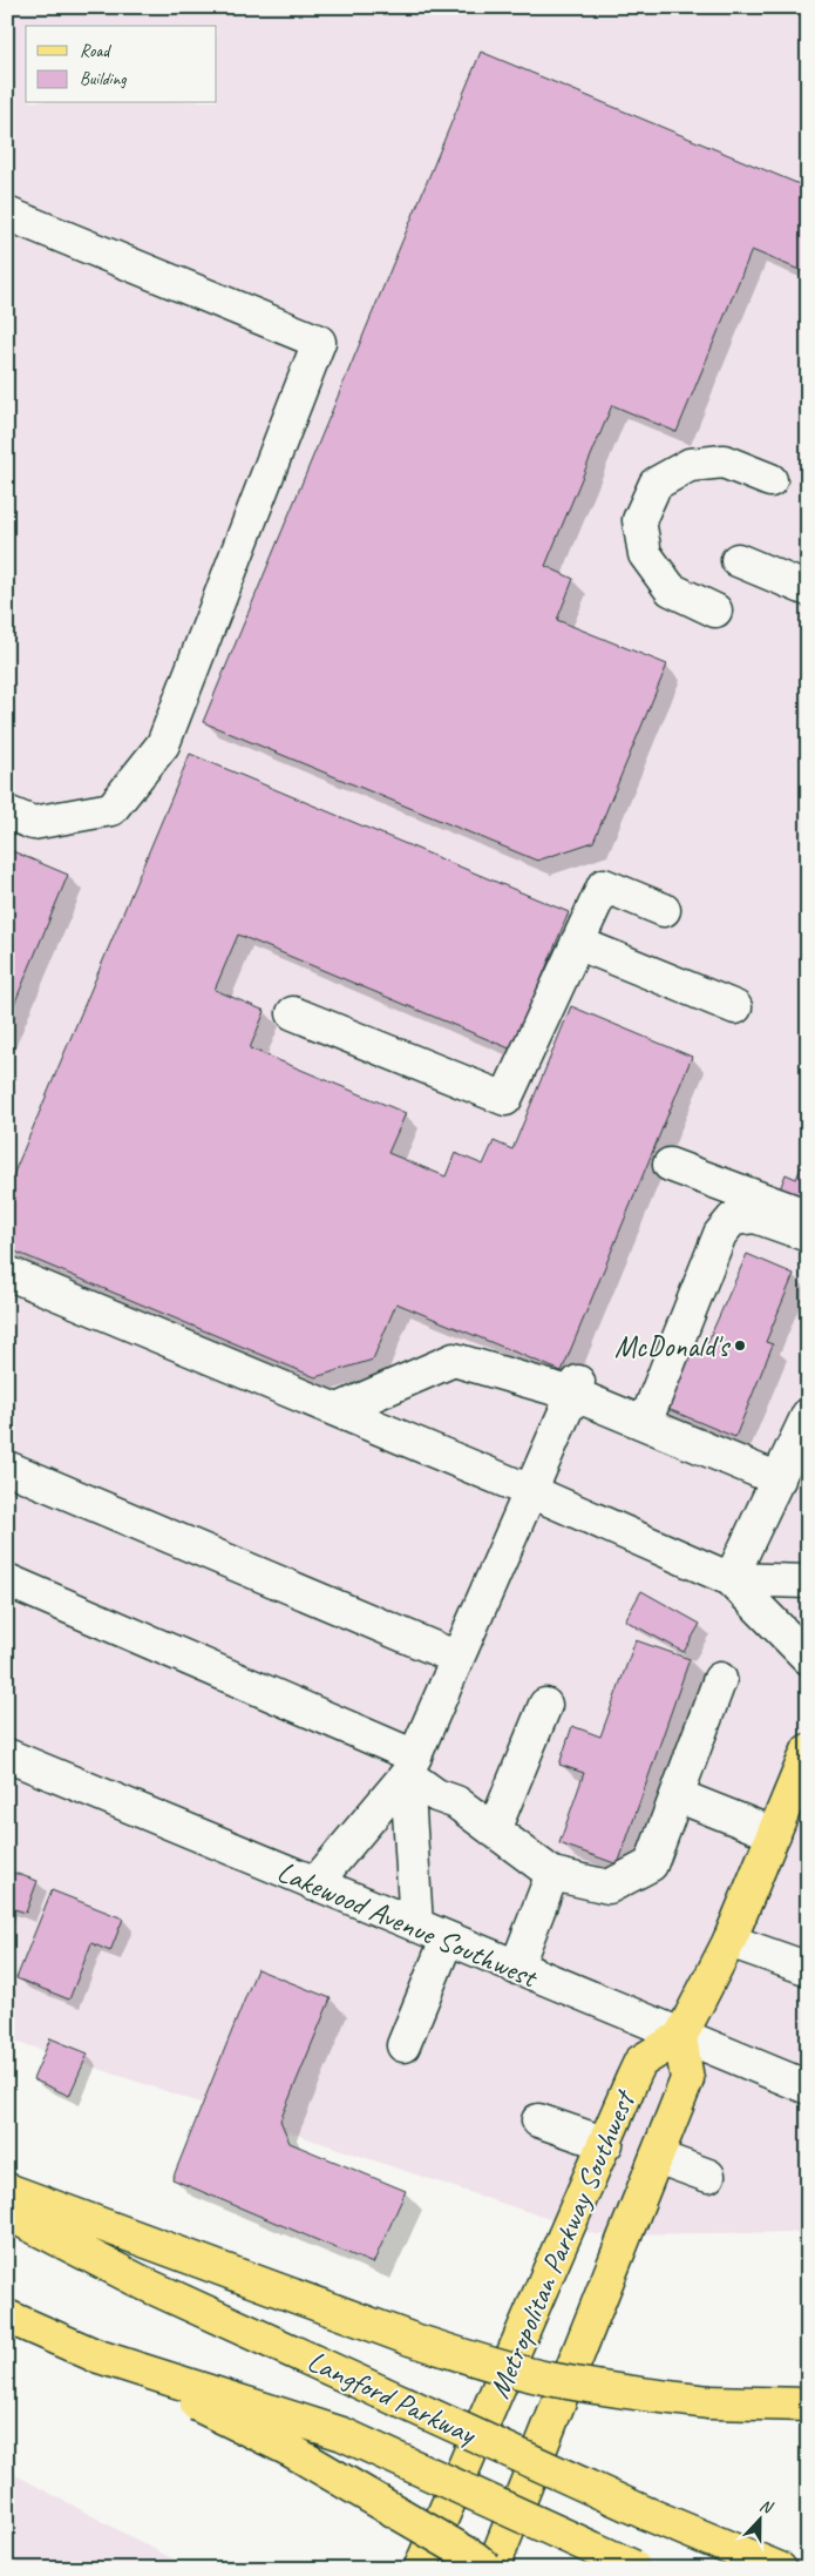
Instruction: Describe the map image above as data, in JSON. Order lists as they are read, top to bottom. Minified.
{"streets":{"main road":["Metropolitan Parkway Southwest","Langford Parkway"],"street":["Lakewood Avenue Southwest"]},"crossings":[["Lakewood Avenue Southwest","Metropolitan Parkway Southwest"]],"places":["McDonald's"],"legend":["Road","Building"],"north":"top"}
